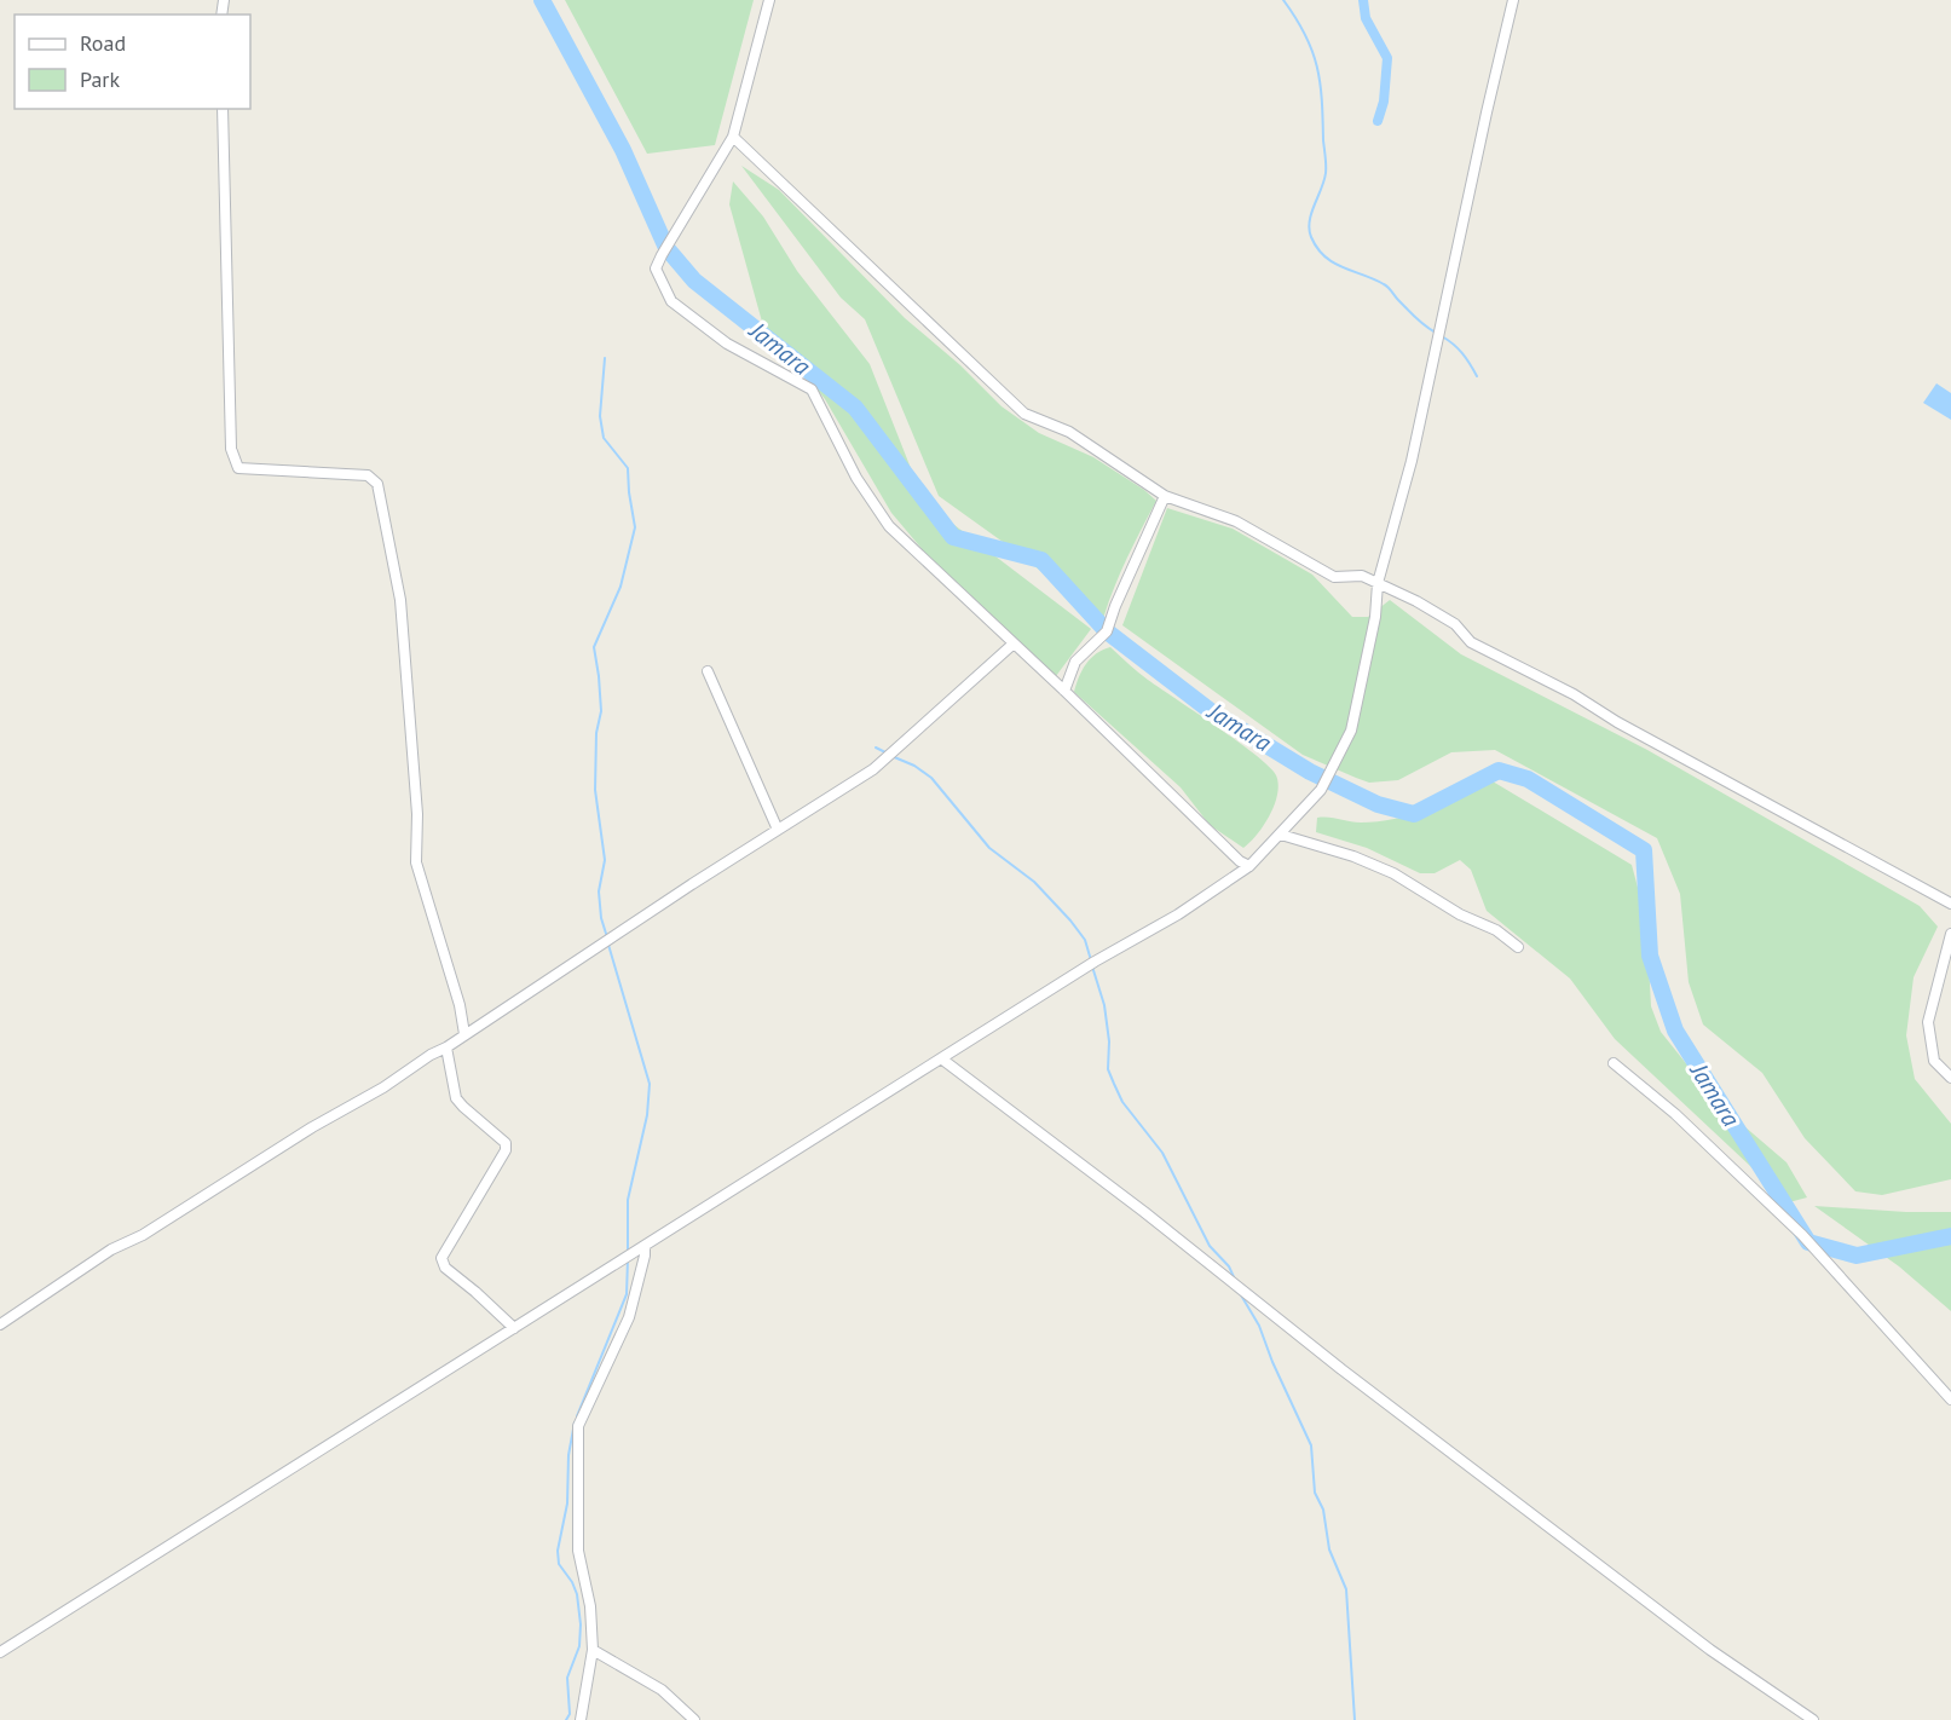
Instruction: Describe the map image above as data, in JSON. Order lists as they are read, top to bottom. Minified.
{"water":["Jamara"],"legend":["Road","Park"]}
